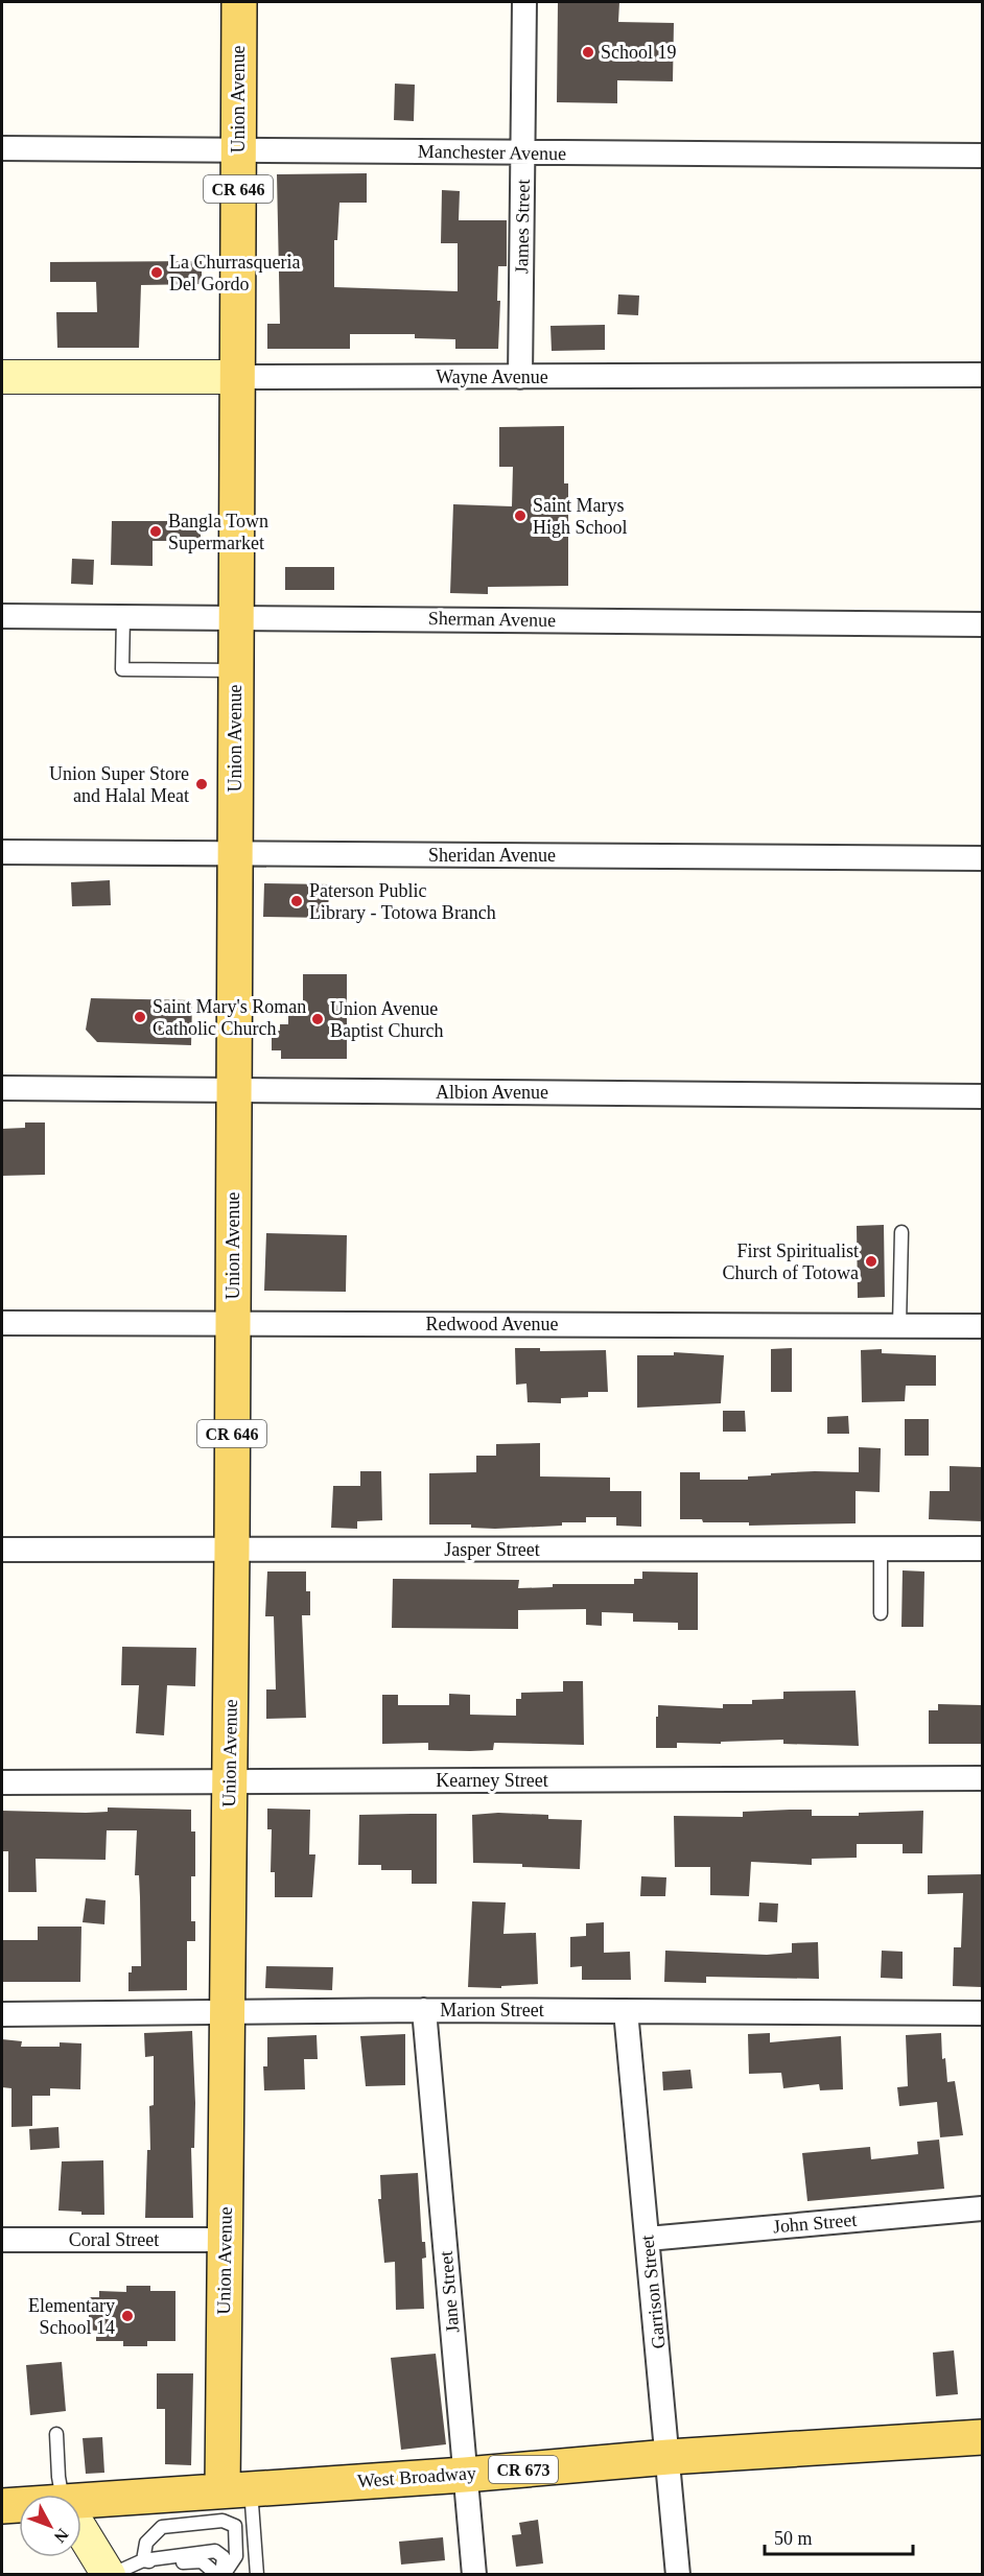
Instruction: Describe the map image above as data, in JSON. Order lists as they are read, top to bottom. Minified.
{"streets":{"main road":["Union Avenue","CR 646","Wayne Avenue","CR 673","West Broadway"],"street":["Manchester Avenue","James Street","Sherman Avenue","Sheridan Avenue","Albion Avenue","Redwood Avenue","Jasper Street","Kearney Street","Marion Street","John Street","Coral Street","Jane Street","Garrison Street"]},"crossings":[["Union Avenue","Manchester Avenue"],["Union Avenue","Wayne Avenue"],["Union Avenue","Sherman Avenue"],["Union Avenue","Sheridan Avenue"],["Union Avenue","Albion Avenue"],["Union Avenue","Redwood Avenue"],["Union Avenue","Jasper Street"],["Union Avenue","Kearney Street"],["Union Avenue","Marion Street"],["Union Avenue","Coral Street"],["Union Avenue","West Broadway"],["Manchester Avenue","James Street"],["James Street","Wayne Avenue"],["Marion Street","Jane Street"],["Marion Street","Garrison Street"],["John Street","Garrison Street"],["Jane Street","West Broadway"],["Garrison Street","West Broadway"]],"places":["School 19","La Churrasqueria Del Gordo","Saint Marys High School","Bangla Town Supermarket","Union Super Store and Halal Meat","Paterson Public Library - Totowa Branch","Saint Mary's Roman Catholic Church","Union Avenue Baptist Church","First Spiritualist Church of Totowa","Elementary School 14"],"scale_bar":"50 m","north":"bottom right"}
